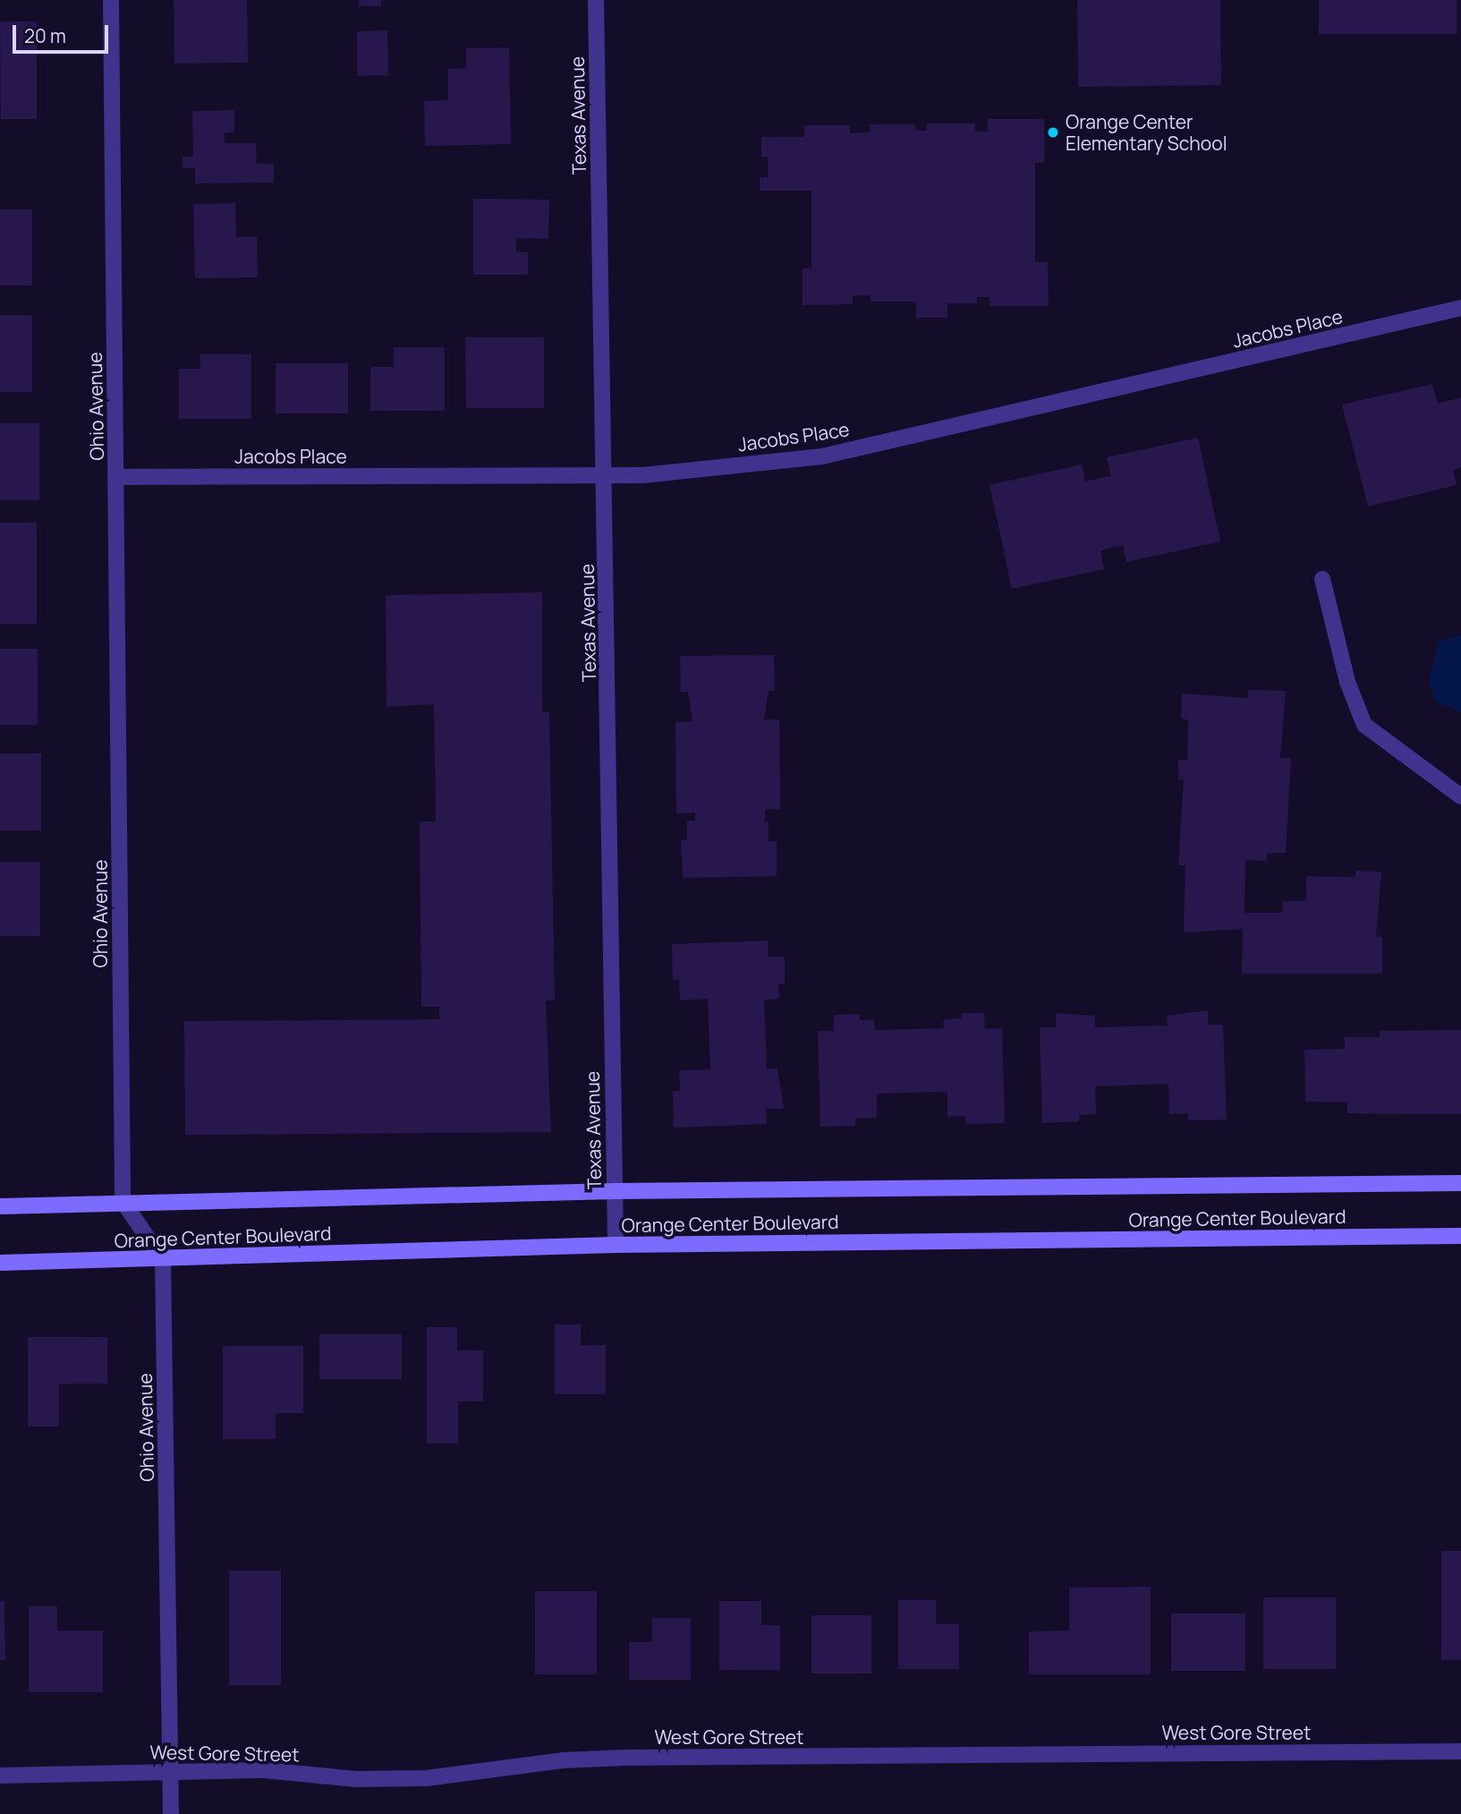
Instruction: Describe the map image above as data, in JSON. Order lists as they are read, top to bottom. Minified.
{"streets":{"street":["Texas Avenue","Jacobs Place","Ohio Avenue","Orange Center Boulevard","West Gore Street"]},"crossings":[["Texas Avenue","Jacobs Place"],["Texas Avenue","Orange Center Boulevard"],["Jacobs Place","Ohio Avenue"],["Ohio Avenue","Orange Center Boulevard"],["Ohio Avenue","West Gore Street"]],"places":["Orange Center Elementary School"],"scale_bar":"20 m"}
